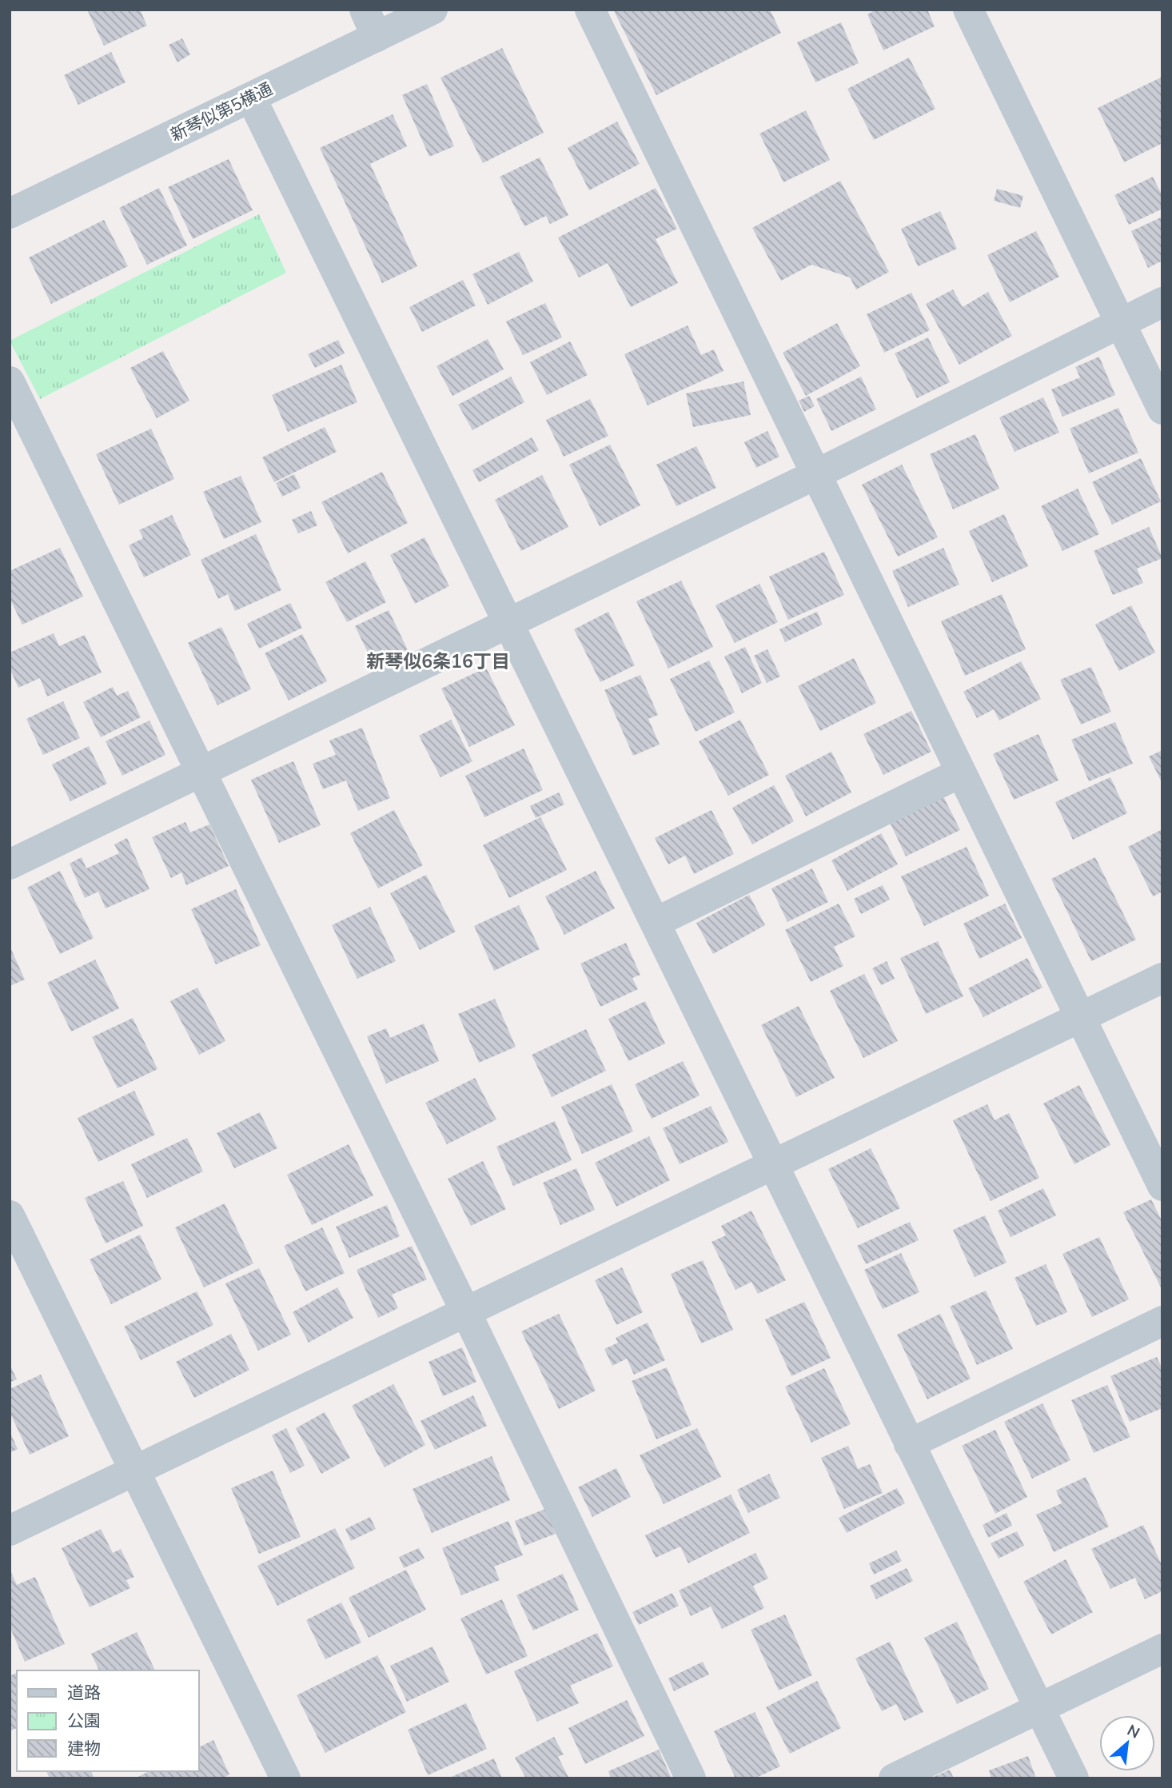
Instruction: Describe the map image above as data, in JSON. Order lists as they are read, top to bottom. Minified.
{"streets":{"street":["新琴似第5横通"]},"districts":["新琴似6条16丁目"],"legend":["道路","公園","建物"],"north":"top right"}
